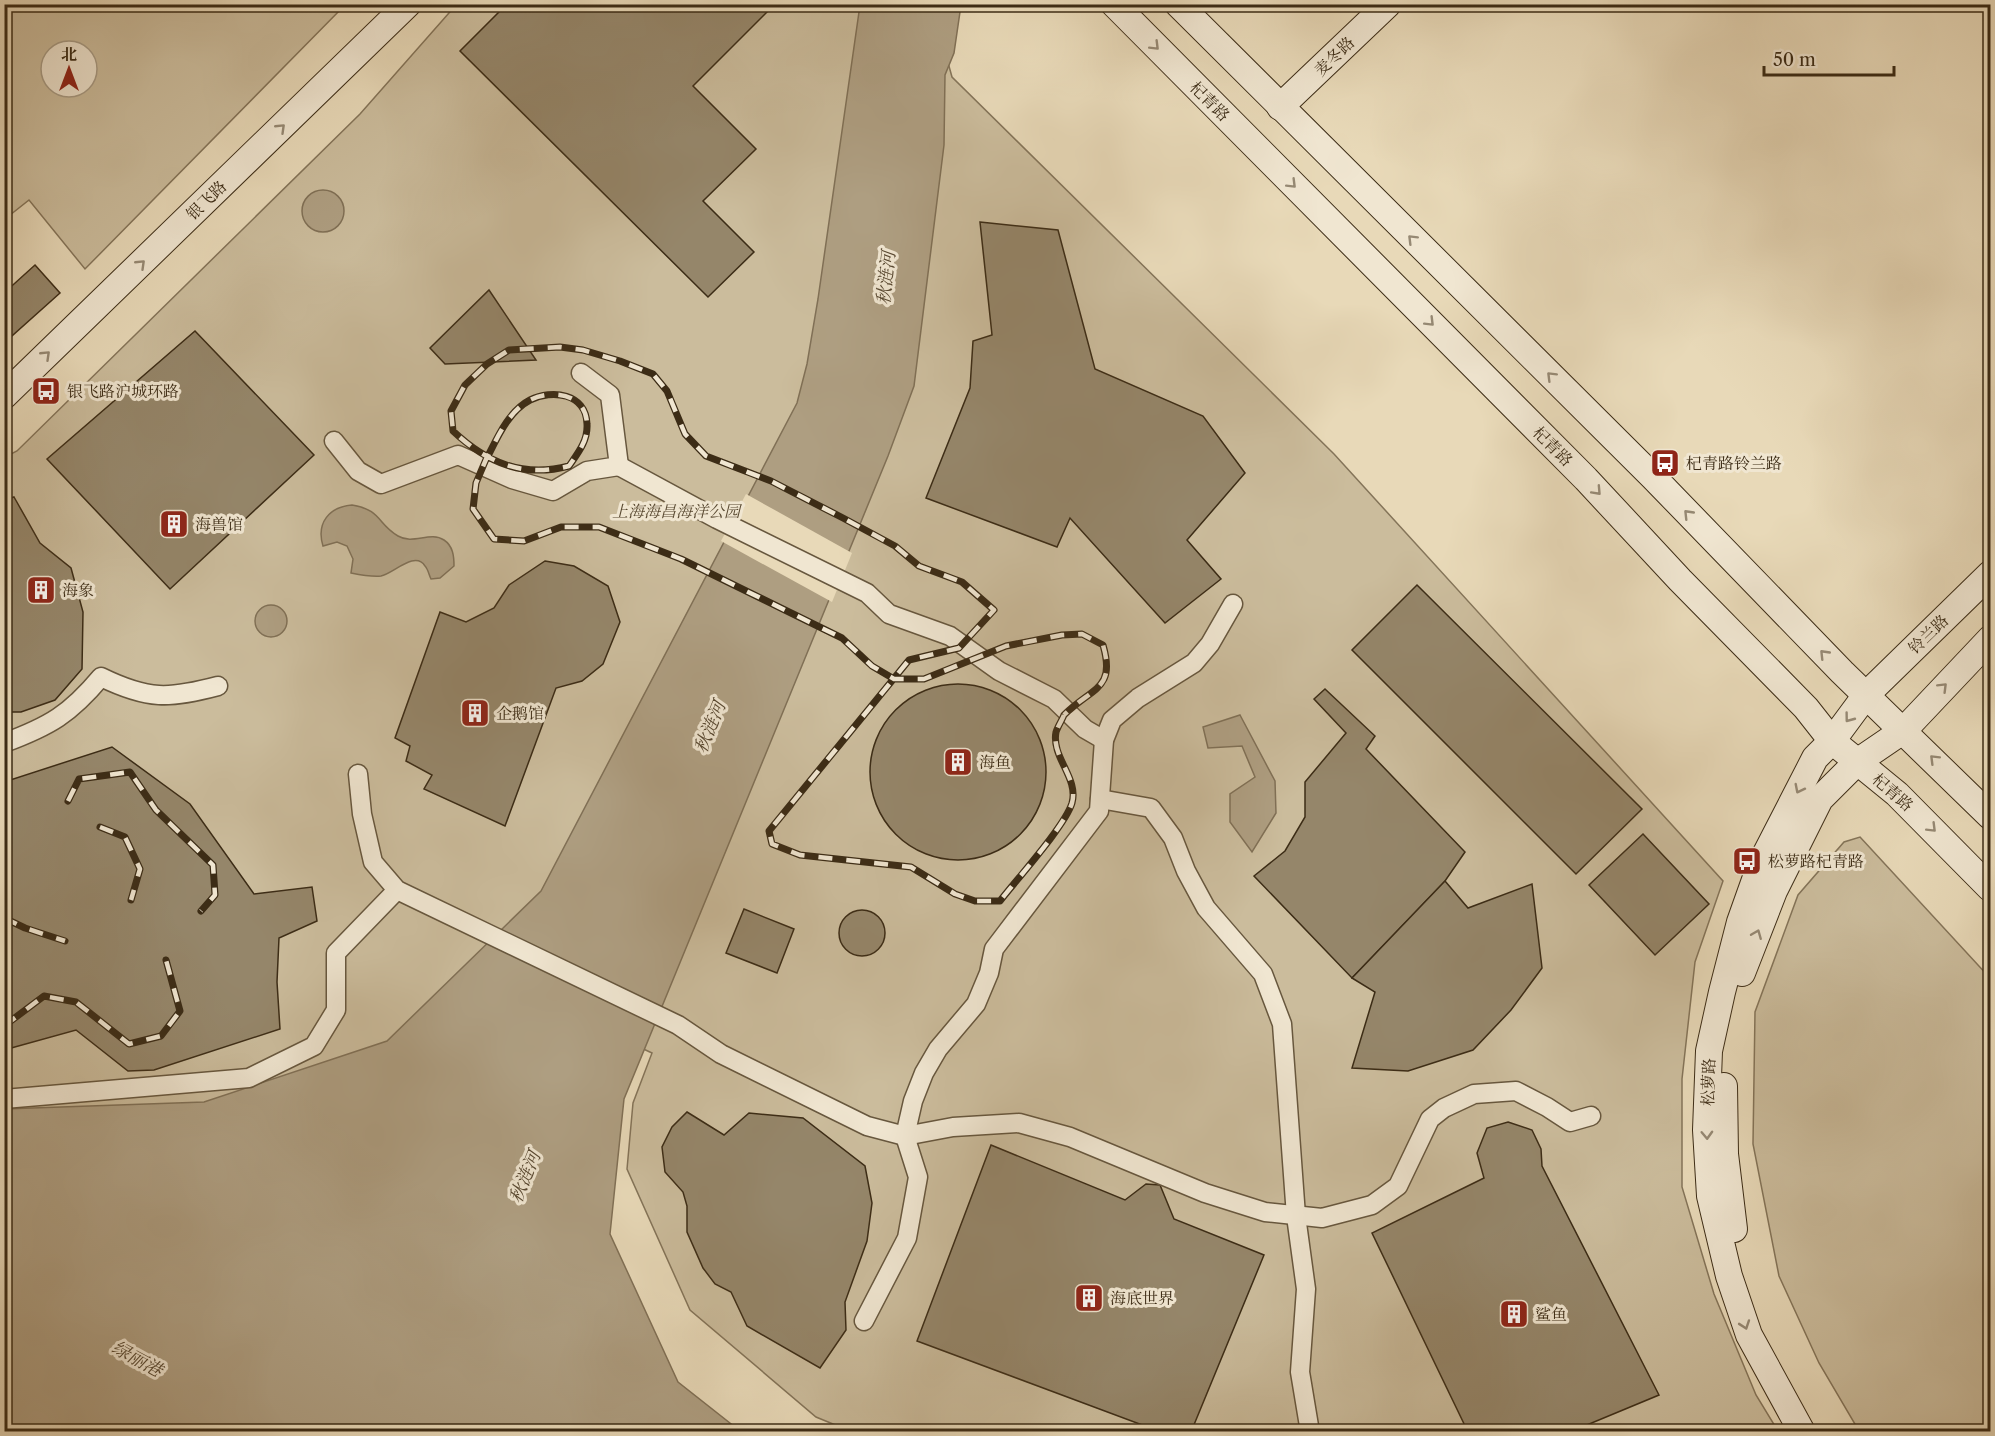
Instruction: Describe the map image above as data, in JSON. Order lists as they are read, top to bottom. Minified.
{"streets":{"main road":["麦冬路","杞青路","银飞路","铃兰路","松萝路"]},"crossings":[["杞青路","铃兰路"],["杞青路","松萝路"],["铃兰路","松萝路"]],"one_way":["银飞路"],"water":["秋涟河","绿丽港"],"parks":["上海海昌海洋公园"],"places":{"bus stop":["银飞路沪城环路","杞青路铃兰路","松萝路杞青路"],"building":["海兽馆","海象","企鹅馆","海鱼","海底世界","鲨鱼"]},"scale_bar":"50 m","north":"top"}
